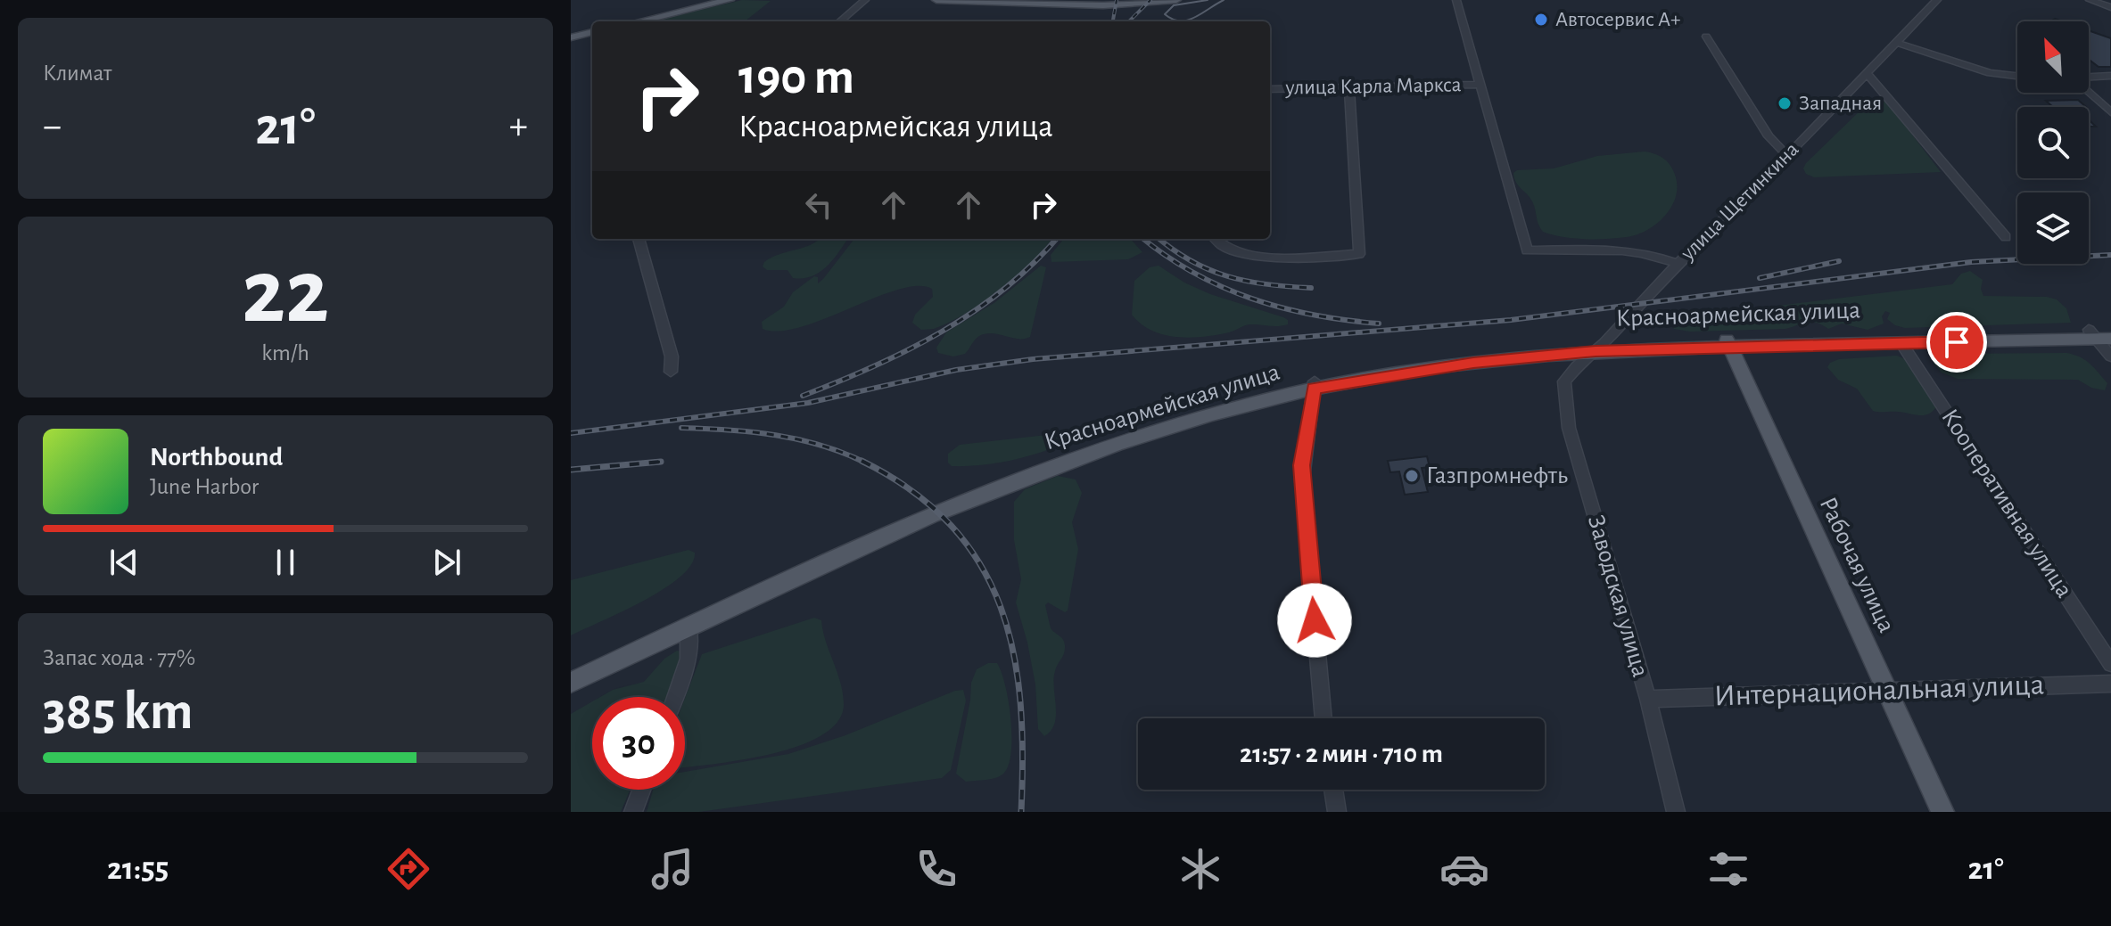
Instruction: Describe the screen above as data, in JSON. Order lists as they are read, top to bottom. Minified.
{"streets":{"main road":["Красноармейская улица","Рабочая улица"],"street":["улица Карла Маркса","улица Щетинкина","Кооперативная улица","Заводская улица","Интернациональная улица"]},"crossings":[["улица Щетинкина","Красноармейская улица"],["улица Щетинкина","Заводская улица"],["Красноармейская улица","Кооперативная улица"],["Красноармейская улица","Рабочая улица"],["Красноармейская улица","Заводская улица"],["Рабочая улица","Интернациональная улица"],["Заводская улица","Интернациональная улица"]],"places":["Автосервис А+","Западная","Газпромнефть"],"north":"top left","page":{"tile":["Климат",["22","km/h"],["Запас хода · 77%","385 km"]],"turn":["190 m","Красноармейская улица"],"heat":["−","21°","+"],"song":["Northbound","June Harbor"],"limit":"30","trip":"21:57 · 2 мин · 710 m","tabs":["21:55","21°"]}}
